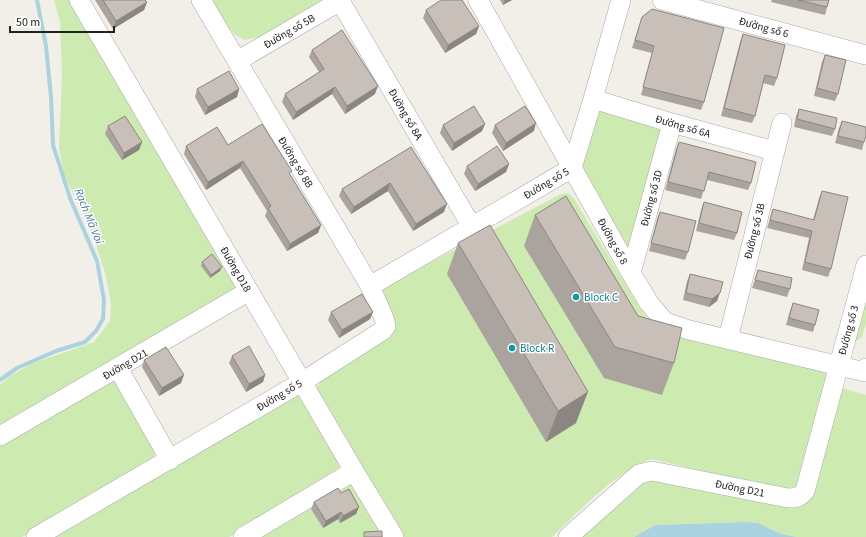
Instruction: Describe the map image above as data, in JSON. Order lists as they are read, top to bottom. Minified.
{"streets":{"street":["Đường số 6","Đường số 5B","Đường số 8A","Đường số 6A","Đường số 8B","Đường số 5","Đường số 3D","Đường số 3B","Đường số 8","Đường D18","Đường số 3","Đường D21"]},"crossings":[["Đường số 5B","Đường số 8A"],["Đường số 5B","Đường số 8B"],["Đường số 8A","Đường số 5"],["Đường số 6A","Đường số 5"],["Đường số 6A","Đường số 3D"],["Đường số 6A","Đường số 3B"],["Đường số 8B","Đường số 5"],["Đường số 5","Đường số 8"],["Đường số 5","Đường D18"],["Đường số 3D","Đường số 8"],["Đường số 3B","Đường số 8"],["Đường số 8","Đường số 3"],["Đường số 8","Đường D21"],["Đường D18","Đường D21"],["Đường số 3","Đường D21"]],"water":["Rạch Mã Voi"],"places":["Block C","Block R"],"scale_bar":"50 m"}
